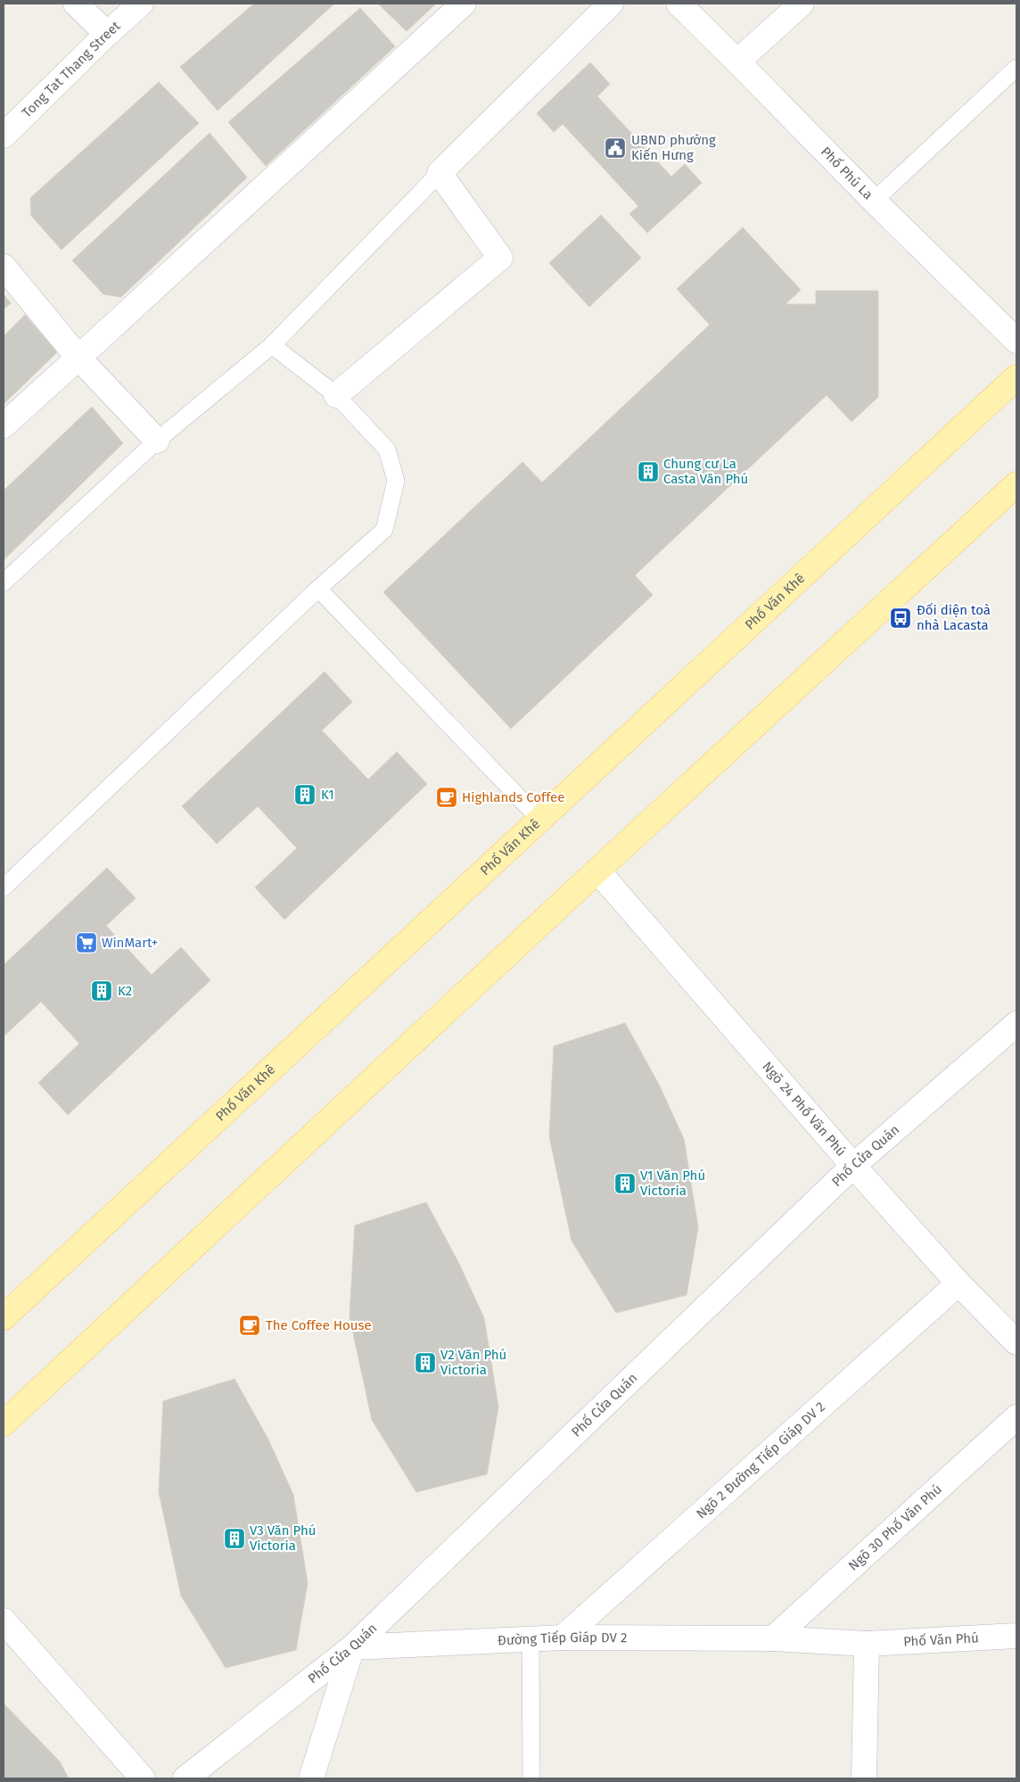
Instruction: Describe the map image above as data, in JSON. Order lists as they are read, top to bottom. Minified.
{"streets":{"main road":["Phố Văn Khê"],"street":["Tong Tat Thang Street","Phố Phú La","Ngõ 24 Phố Văn Phú","Phố Cửa Quán","Ngõ 2 Đường Tiếp Giáp DV 2","Ngõ 30 Phố Văn Phú","Đường Tiếp Giáp DV 2","Phố Văn Phú"]},"crossings":[["Ngõ 24 Phố Văn Phú","Phố Cửa Quán"],["Ngõ 24 Phố Văn Phú","Ngõ 2 Đường Tiếp Giáp DV 2"],["Phố Cửa Quán","Đường Tiếp Giáp DV 2"],["Ngõ 2 Đường Tiếp Giáp DV 2","Đường Tiếp Giáp DV 2"],["Ngõ 30 Phố Văn Phú","Đường Tiếp Giáp DV 2"],["Ngõ 30 Phố Văn Phú","Phố Văn Phú"],["Đường Tiếp Giáp DV 2","Phố Văn Phú"]],"places":{"public building":["UBND phường Kiến Hưng"],"building":["Chung cư La Casta Văn Phú","K1","K2","V1 Văn Phú Victoria","V2 Văn Phú Victoria","V3 Văn Phú Victoria"],"bus stop":["Đối diện toà nhà Lacasta"],"cafe":["Highlands Coffee","The Coffee House"],"supermarket":["WinMart+"]}}
